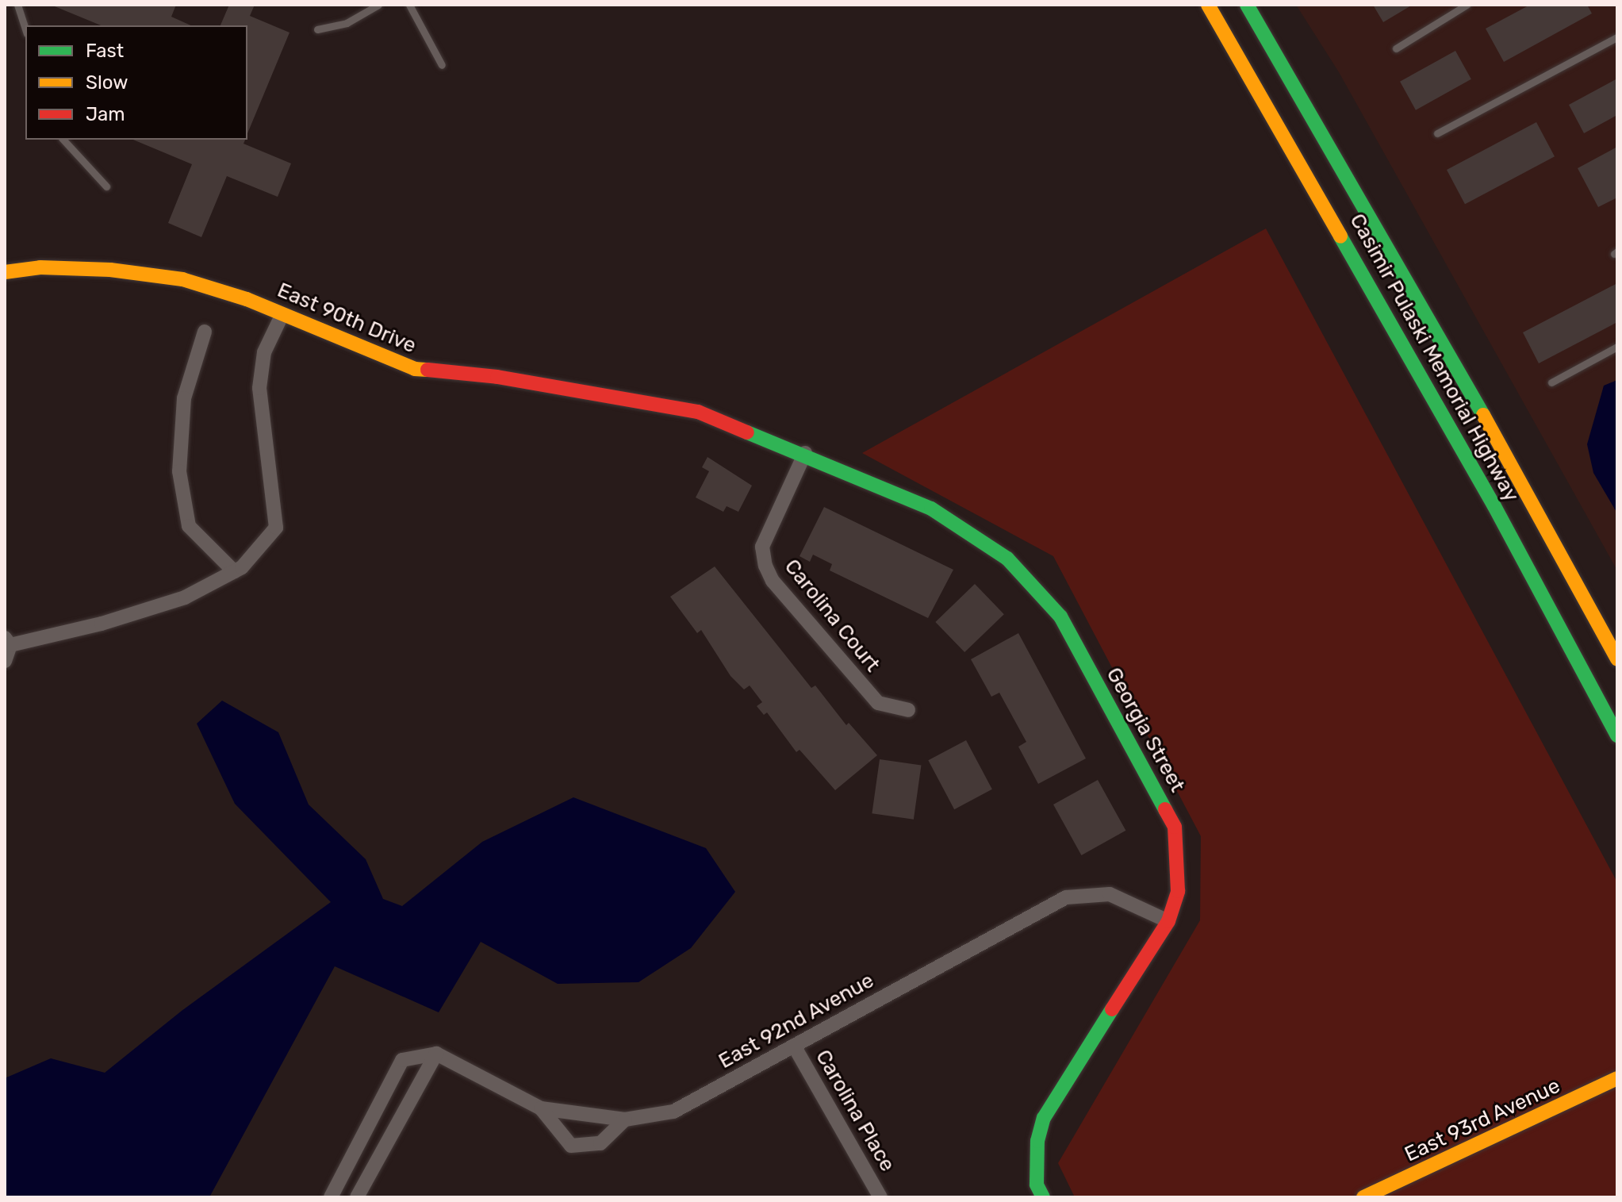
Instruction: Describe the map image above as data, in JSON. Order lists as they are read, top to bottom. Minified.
{"streets":{"main road":["East 90th Drive","Casimir Pulaski Memorial Highway","Georgia Street","East 93rd Avenue"],"street":["Carolina Court","East 92nd Avenue","Carolina Place"]},"crossings":[["East 90th Drive","Georgia Street"],["Carolina Court","Georgia Street"],["Georgia Street","East 92nd Avenue"],["East 92nd Avenue","Carolina Place"]],"legend":["Fast","Slow","Jam"]}
